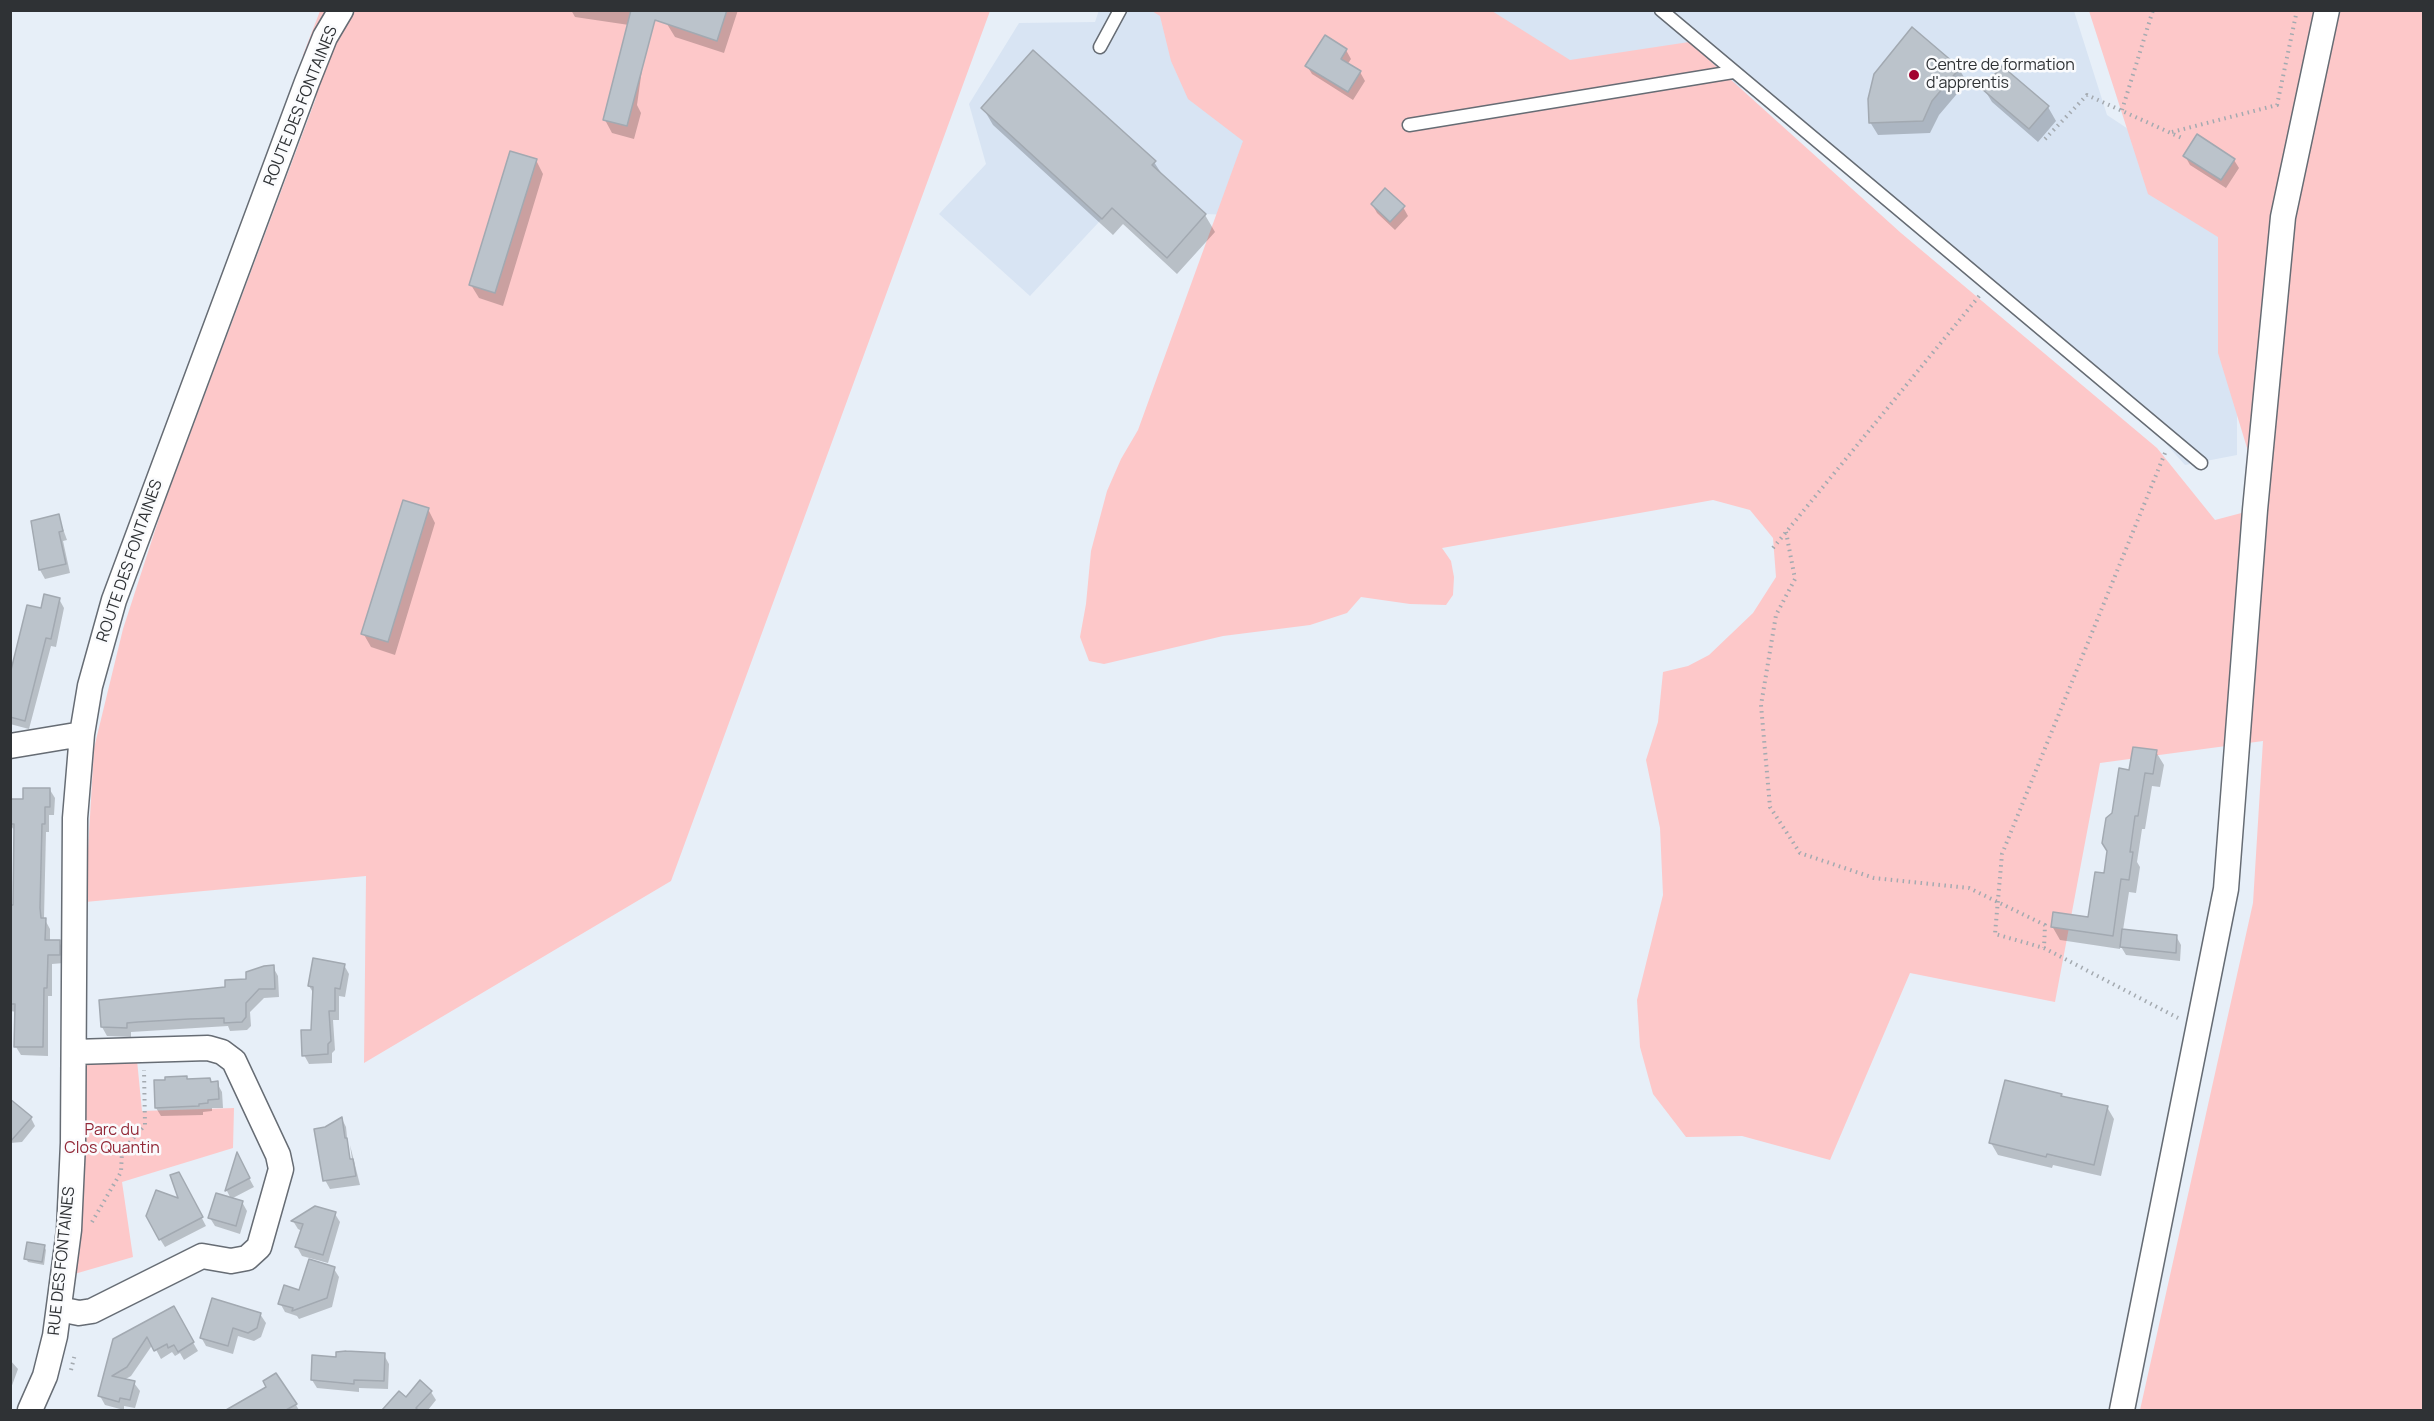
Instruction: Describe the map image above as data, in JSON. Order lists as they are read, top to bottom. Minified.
{"streets":{"street":["ROUTE DES FONTAINES","RUE DES FONTAINES"]},"crossings":[["ROUTE DES FONTAINES","RUE DES FONTAINES"]],"parks":["Parc du Clos Quantin"],"places":["Centre de formation d'apprentis"]}
